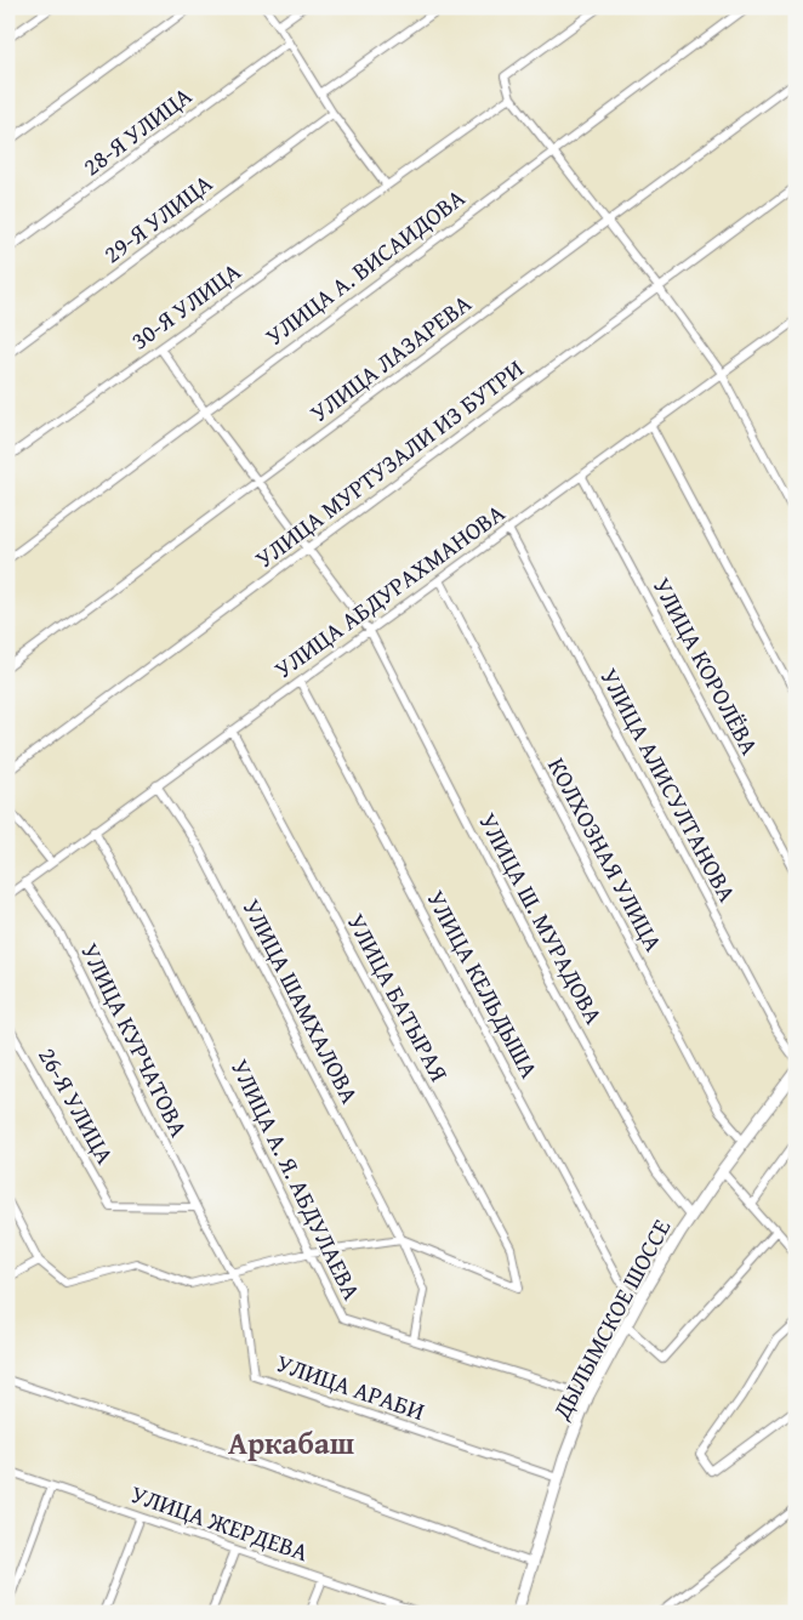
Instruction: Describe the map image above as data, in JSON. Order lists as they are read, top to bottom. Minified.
{"streets":{"main road":["ДЫЛЫМСКОЕ ШОССЕ"],"street":["28-Я УЛИЦА","29-Я УЛИЦА","УЛИЦА А. ВИСАИДОВА","30-Я УЛИЦА","УЛИЦА ЛАЗАРЕВА","УЛИЦА МУРТУЗАЛИ ИЗ БУТРИ","УЛИЦА АБДУРАХМАНОВА","УЛИЦА КОРОЛЁВА","УЛИЦА АЛИСУЛТАНОВА","КОЛХОЗНАЯ УЛИЦА","УЛИЦА Ш. МУРАДОВА","УЛИЦА КЕЛЬДЫША","УЛИЦА БАТЫРАЯ","УЛИЦА ШАМХАЛОВА","УЛИЦА КУРЧАТОВА","26-Я УЛИЦА","УЛИЦА А. Я. АБДУЛАЕВА","УЛИЦА АРАБИ","УЛИЦА ЖЕРДЕВА"]},"crossings":[["УЛИЦА А. ВИСАИДОВА","УЛИЦА Ш. МУРАДОВА"],["30-Я УЛИЦА","УЛИЦА Ш. МУРАДОВА"],["УЛИЦА ЛАЗАРЕВА","УЛИЦА Ш. МУРАДОВА"],["УЛИЦА МУРТУЗАЛИ ИЗ БУТРИ","УЛИЦА Ш. МУРАДОВА"],["УЛИЦА АБДУРАХМАНОВА","УЛИЦА КОРОЛЁВА"],["УЛИЦА АБДУРАХМАНОВА","УЛИЦА АЛИСУЛТАНОВА"],["УЛИЦА АБДУРАХМАНОВА","КОЛХОЗНАЯ УЛИЦА"],["УЛИЦА АБДУРАХМАНОВА","УЛИЦА Ш. МУРАДОВА"],["УЛИЦА АБДУРАХМАНОВА","УЛИЦА КЕЛЬДЫША"],["УЛИЦА АБДУРАХМАНОВА","УЛИЦА БАТЫРАЯ"],["УЛИЦА АБДУРАХМАНОВА","УЛИЦА ШАМХАЛОВА"],["УЛИЦА АБДУРАХМАНОВА","УЛИЦА КУРЧАТОВА"],["УЛИЦА АБДУРАХМАНОВА","УЛИЦА А. Я. АБДУЛАЕВА"],["КОЛХОЗНАЯ УЛИЦА","ДЫЛЫМСКОЕ ШОССЕ"],["УЛИЦА Ш. МУРАДОВА","ДЫЛЫМСКОЕ ШОССЕ"],["УЛИЦА КЕЛЬДЫША","ДЫЛЫМСКОЕ ШОССЕ"],["УЛИЦА БАТЫРАЯ","УЛИЦА ШАМХАЛОВА"],["УЛИЦА ШАМХАЛОВА","УЛИЦА А. Я. АБДУЛАЕВА"],["УЛИЦА КУРЧАТОВА","26-Я УЛИЦА"],["УЛИЦА КУРЧАТОВА","УЛИЦА АРАБИ"],["УЛИЦА А. Я. АБДУЛАЕВА","ДЫЛЫМСКОЕ ШОССЕ"],["ДЫЛЫМСКОЕ ШОССЕ","УЛИЦА АРАБИ"]],"districts":["Аркабаш"]}
